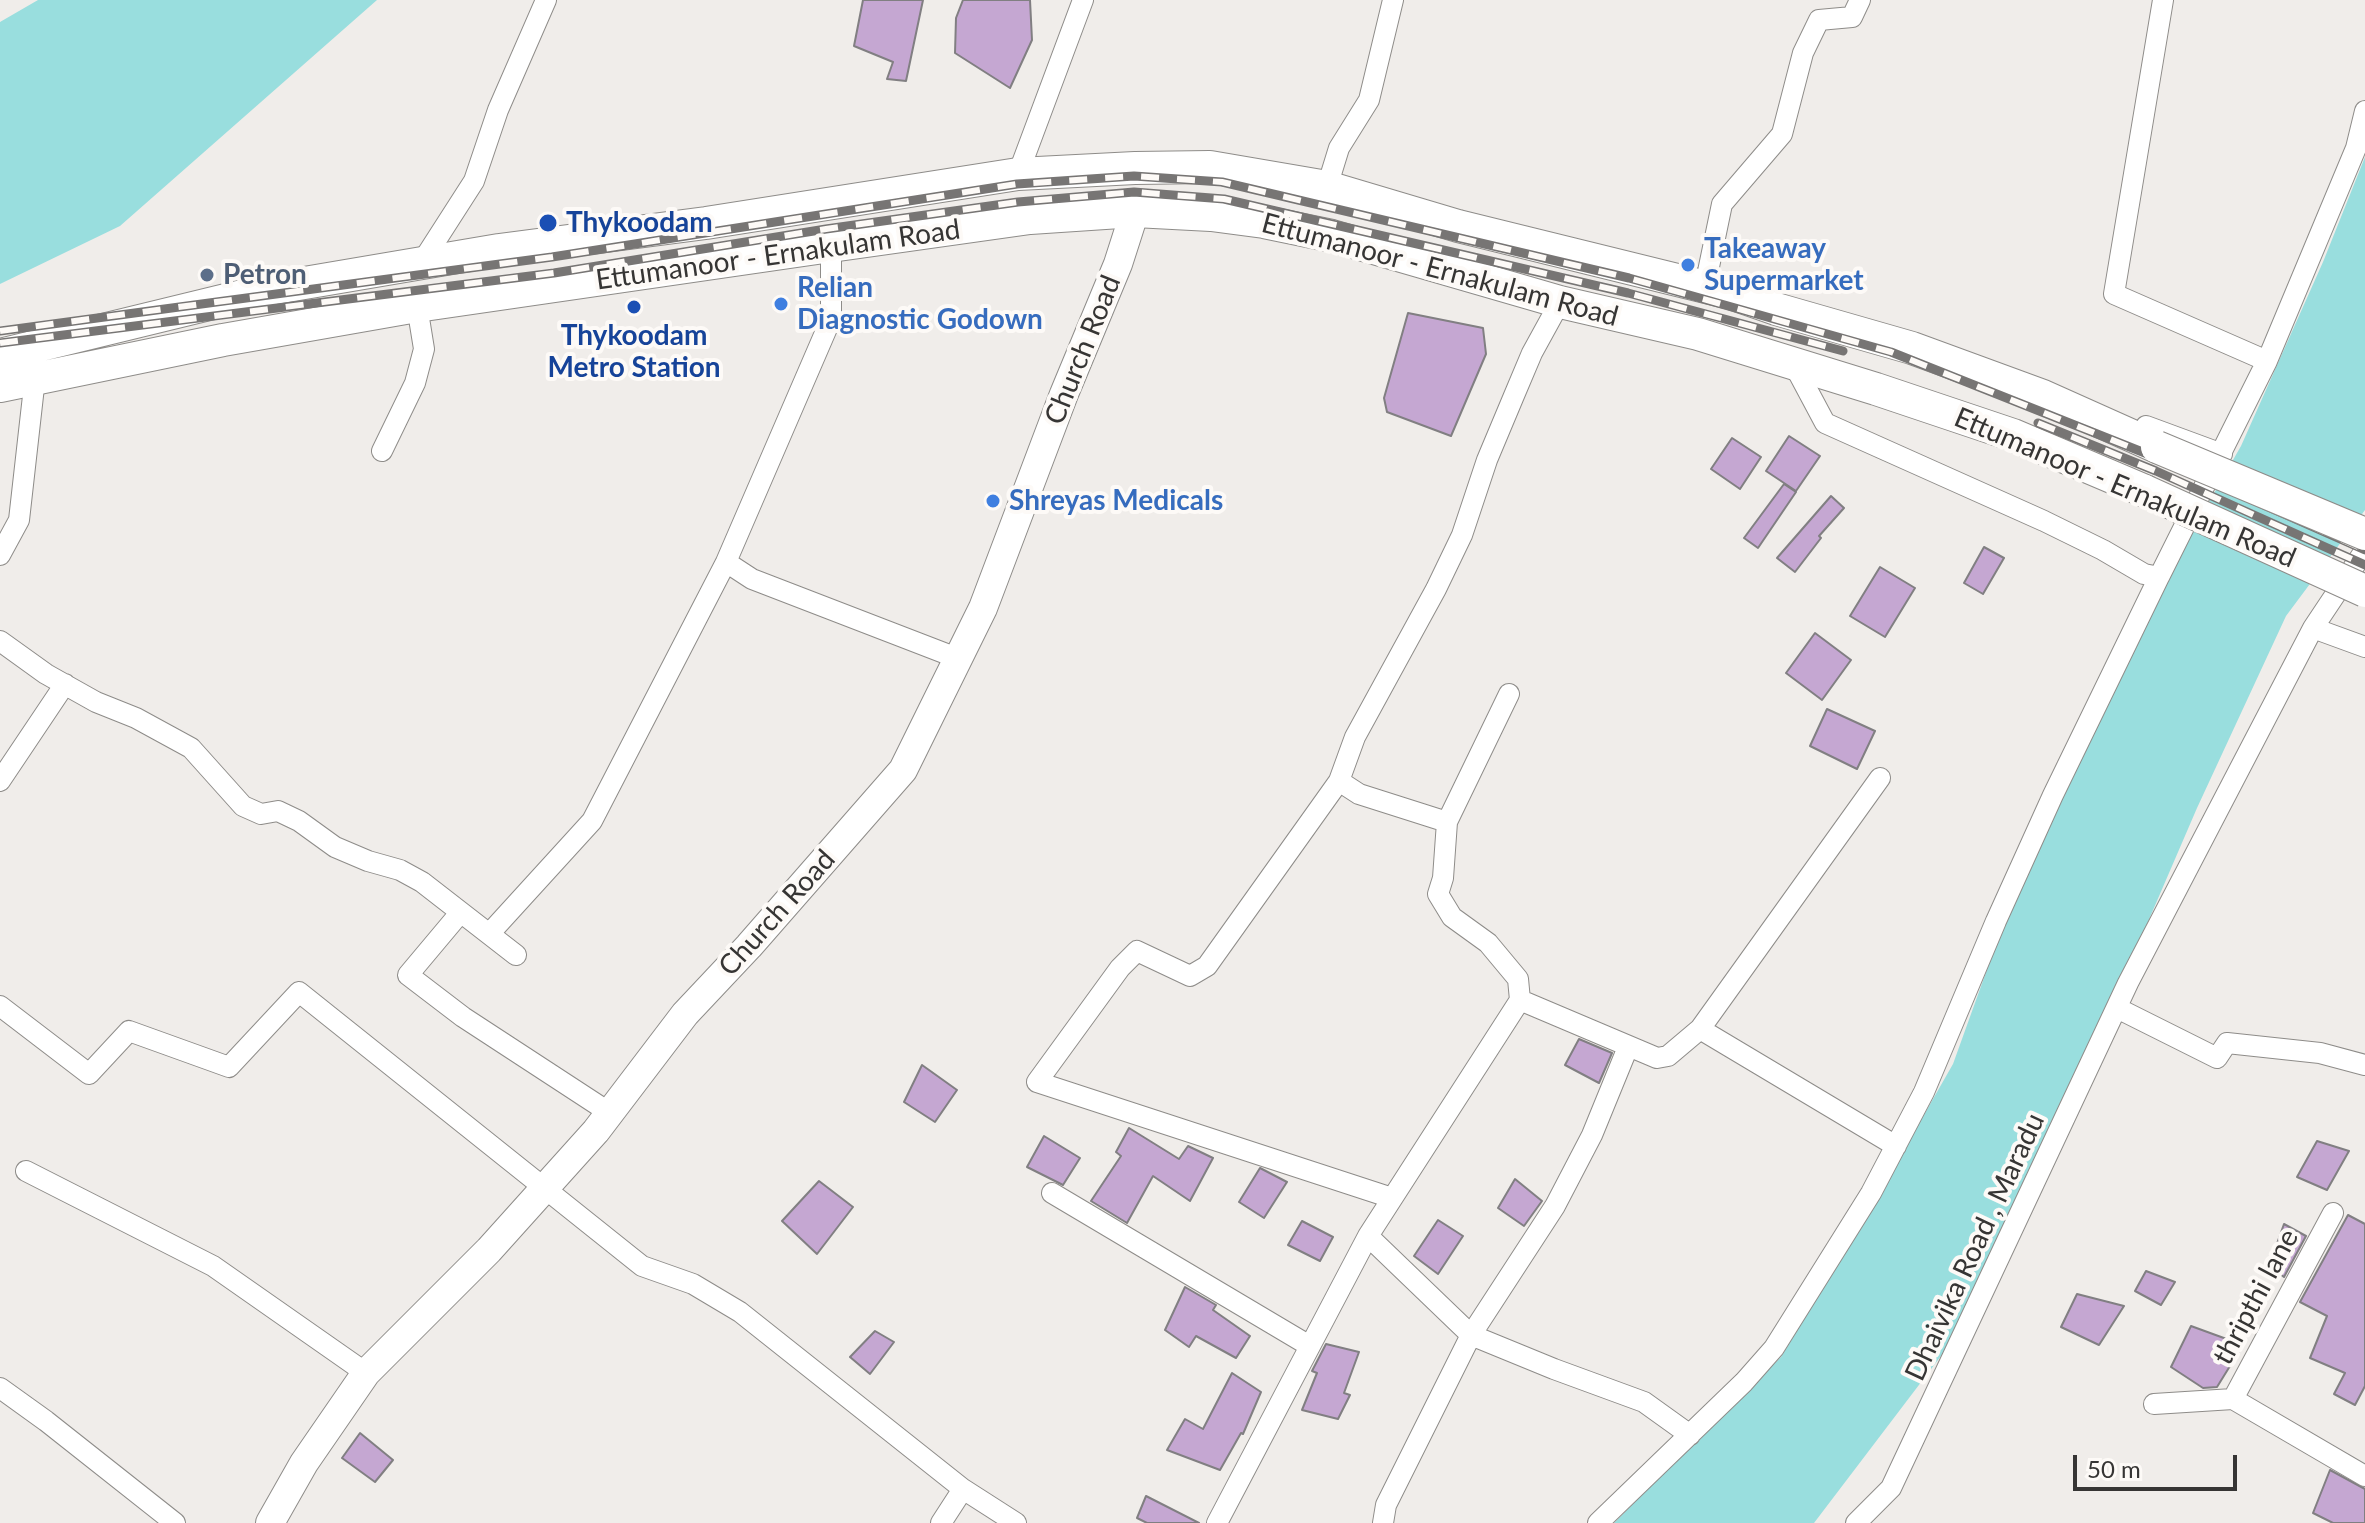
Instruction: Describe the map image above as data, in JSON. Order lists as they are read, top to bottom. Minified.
{"streets":{"main road":["Ettumanoor - Ernakulam Road"],"street":["Church Road","Dhaivika Road , Maradu","thripthi lane"]},"crossings":[["Ettumanoor - Ernakulam Road","Church Road"]],"places":["Thykoodam","Takeaway Supermarket","Petron","Relian Diagnostic Godown","Thykoodam Metro Station","Shreyas Medicals"],"scale_bar":"50 m"}
